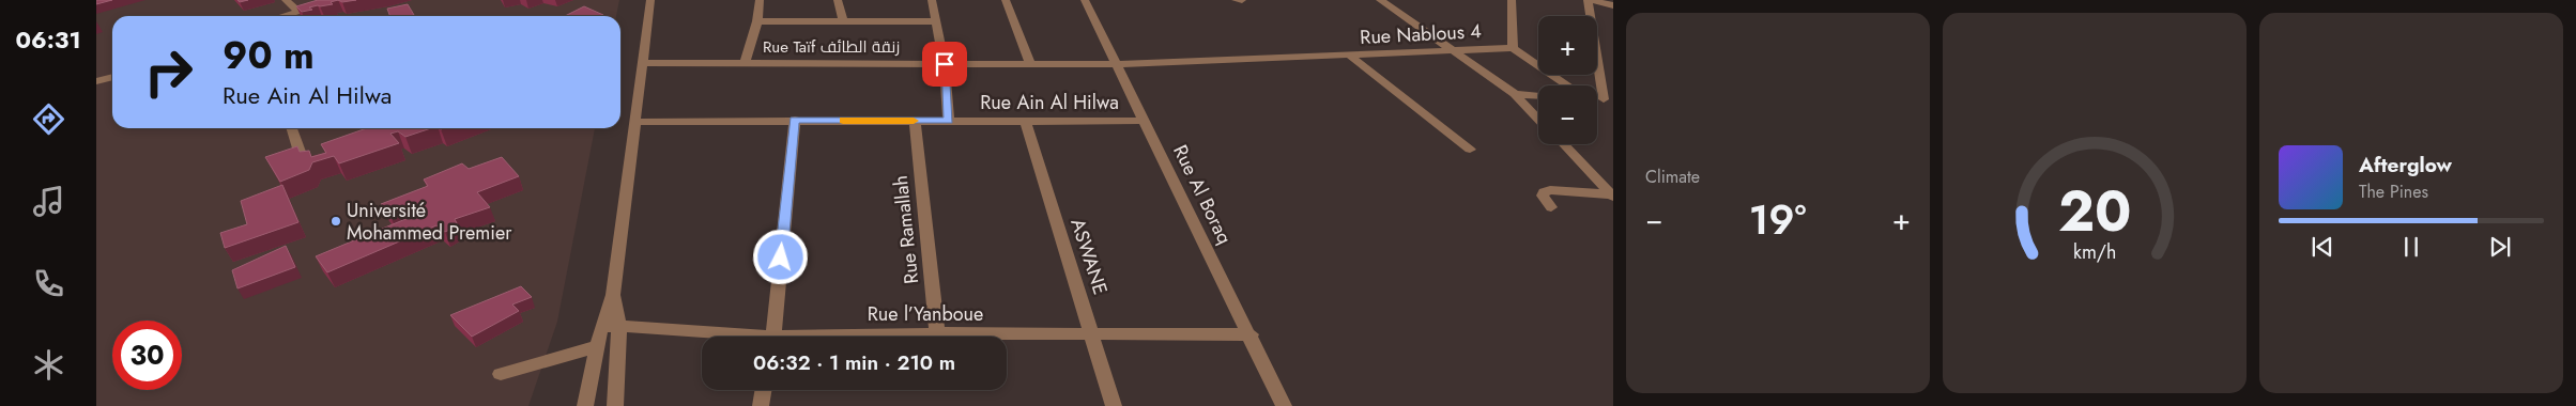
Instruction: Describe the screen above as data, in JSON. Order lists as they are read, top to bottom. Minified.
{"streets":{"street":["Rue Nablous 4","Rue Taïf زنقة الطائف","Rue Ain Al Hilwa","Rue Al Boraq","Rue Ramallah","ASWANE","Rue l’Yanboue"]},"crossings":[["Rue Nablous 4","Rue Taïf زنقة الطائف"],["Rue Taïf زنقة الطائف","Rue Al Boraq"],["Rue Ain Al Hilwa","Rue Al Boraq"],["Rue Ain Al Hilwa","Rue Ramallah"],["Rue Ain Al Hilwa","ASWANE"],["Rue Al Boraq","Rue l’Yanboue"],["Rue Ramallah","Rue l’Yanboue"],["ASWANE","Rue l’Yanboue"]],"places":["Université Mohammed Premier"],"page":{"tabs":"06:31","tile":"Climate","map_buttons":["+","−"],"turn":["90 m","Rue Ain Al Hilwa"],"song":["Afterglow","The Pines"],"heat":["−","19°","+"],"limit":"30","trip":"06:32 · 1 min · 210 m","gauge":["20","km/h"]}}
